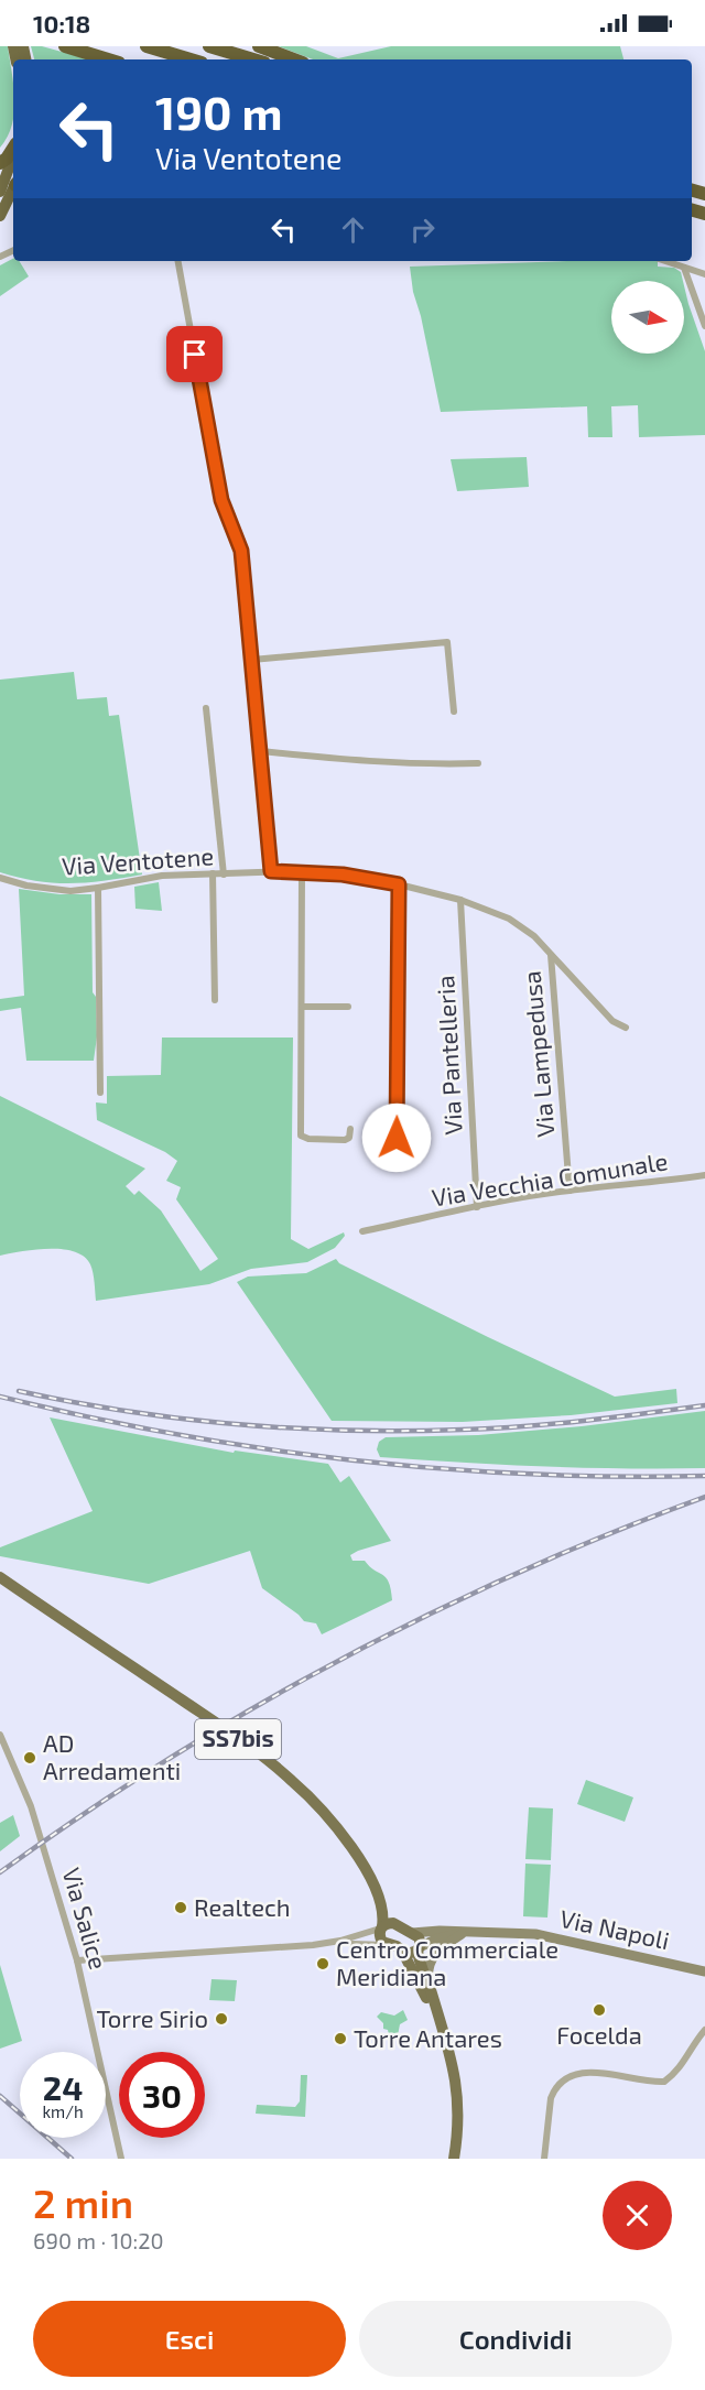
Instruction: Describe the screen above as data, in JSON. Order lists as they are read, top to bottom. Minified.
{"streets":{"main road":["SS7bis","Via Napoli"],"street":["Via Ventotene","Via Lampedusa","Via Pantelleria","Via Vecchia Comunale","Via Salice"]},"crossings":[["Via Ventotene","Via Lampedusa"],["Via Ventotene","Via Pantelleria"],["Via Lampedusa","Via Vecchia Comunale"],["Via Pantelleria","Via Vecchia Comunale"]],"places":["AD Arredamenti","Realtech","Centro Commerciale Meridiana","Focelda","Torre Sirio","Torre Antares"],"north":"right","page":{"status":"10:18","turn":["190 m","Via Ventotene"],"speed":"24 km/h","limit":"30","heading":["2 min","690 m · 10:20"],"buttons":["Esci","Condividi"]}}
